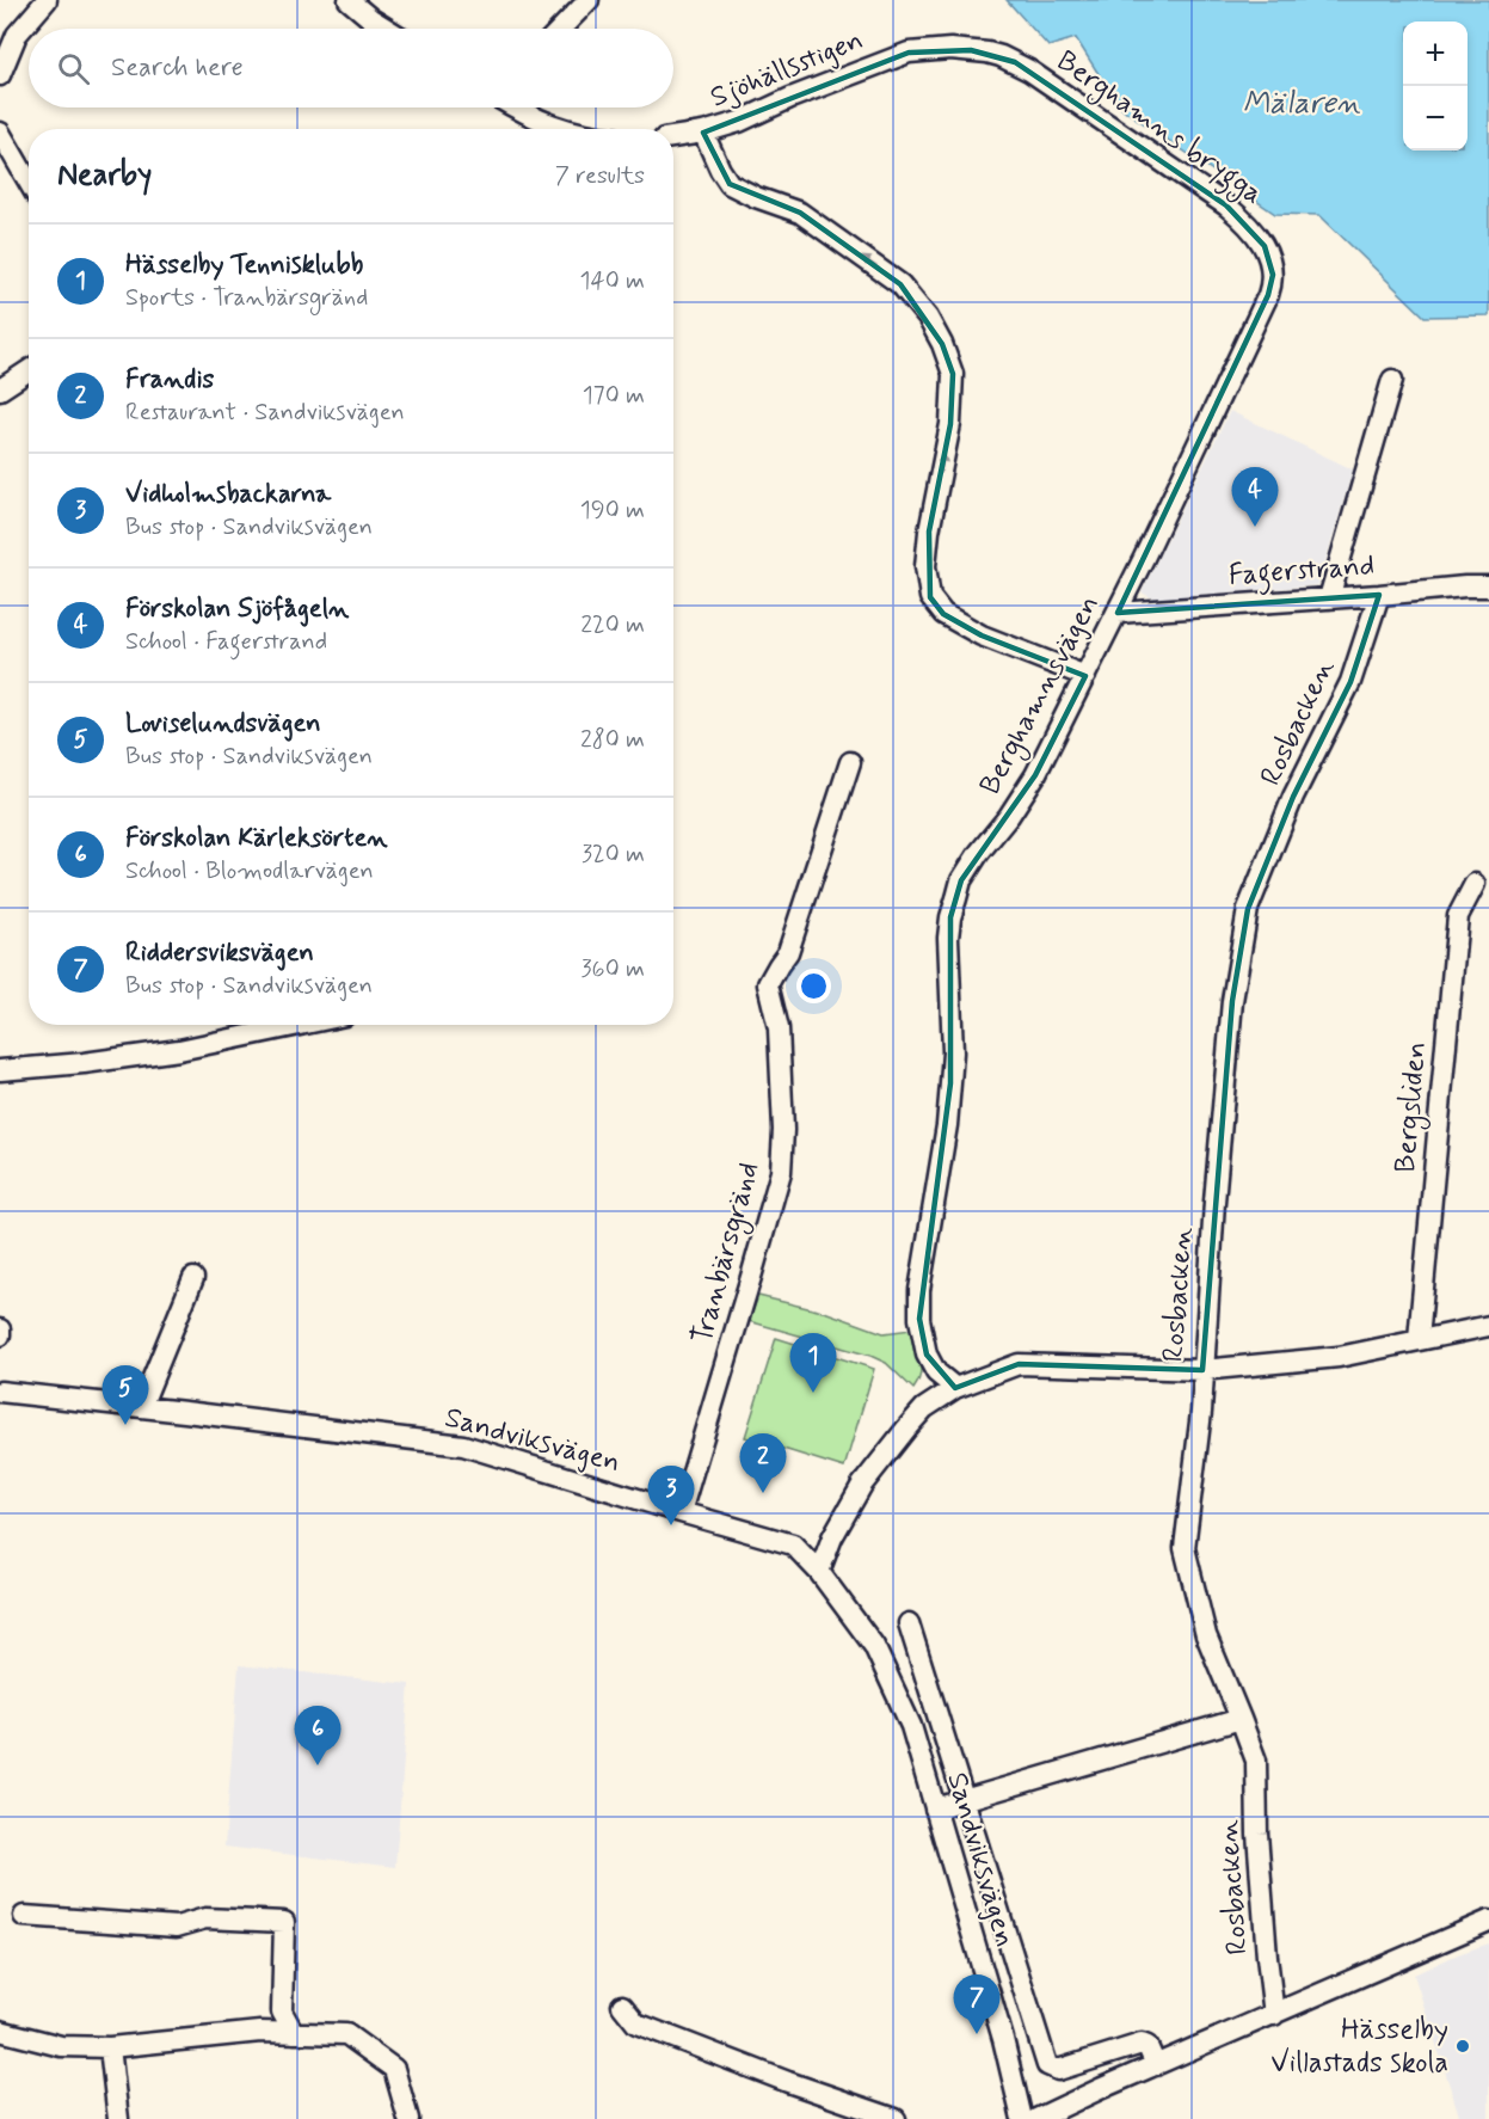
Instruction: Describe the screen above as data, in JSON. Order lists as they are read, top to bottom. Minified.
{"streets":{"street":["Sjöhällsstigen","Berghamns brygga","Fagerstrand","Berghamnsvägen","Rosbacken","Bergsliden","Tranbärsgränd","Sandviksvägen"]},"crossings":[["Sjöhällsstigen","Berghamns brygga"],["Berghamns brygga","Berghamnsvägen"],["Fagerstrand","Berghamnsvägen"],["Fagerstrand","Rosbacken"],["Tranbärsgränd","Sandviksvägen"]],"water":["Mälaren"],"places":["Hässelby Villastads skola"],"page":{"map_buttons":["+","−"],"search":"Search here","heading":["Nearby","7 results"],"list":[{"mark":"1","name":"Hässelby Tennisklubb","note":"Sports · Tranbärsgränd","value":"140 m"},{"mark":"2","name":"Frandis","note":"Restaurant · Sandviksvägen","value":"170 m"},{"mark":"3","name":"Vidholmsbackarna","note":"Bus stop · Sandviksvägen","value":"190 m"},{"mark":"4","name":"Förskolan Sjöfågeln","note":"School · Fagerstrand","value":"220 m"},{"mark":"5","name":"Loviselundsvägen","note":"Bus stop · Sandviksvägen","value":"280 m"},{"mark":"6","name":"Förskolan Kärleksörten","note":"School · Blomodlarvägen","value":"320 m"},{"mark":"7","name":"Riddersviksvägen","note":"Bus stop · Sandviksvägen","value":"360 m"}],"pins":["4","1","5","2","3","6","7"]}}
